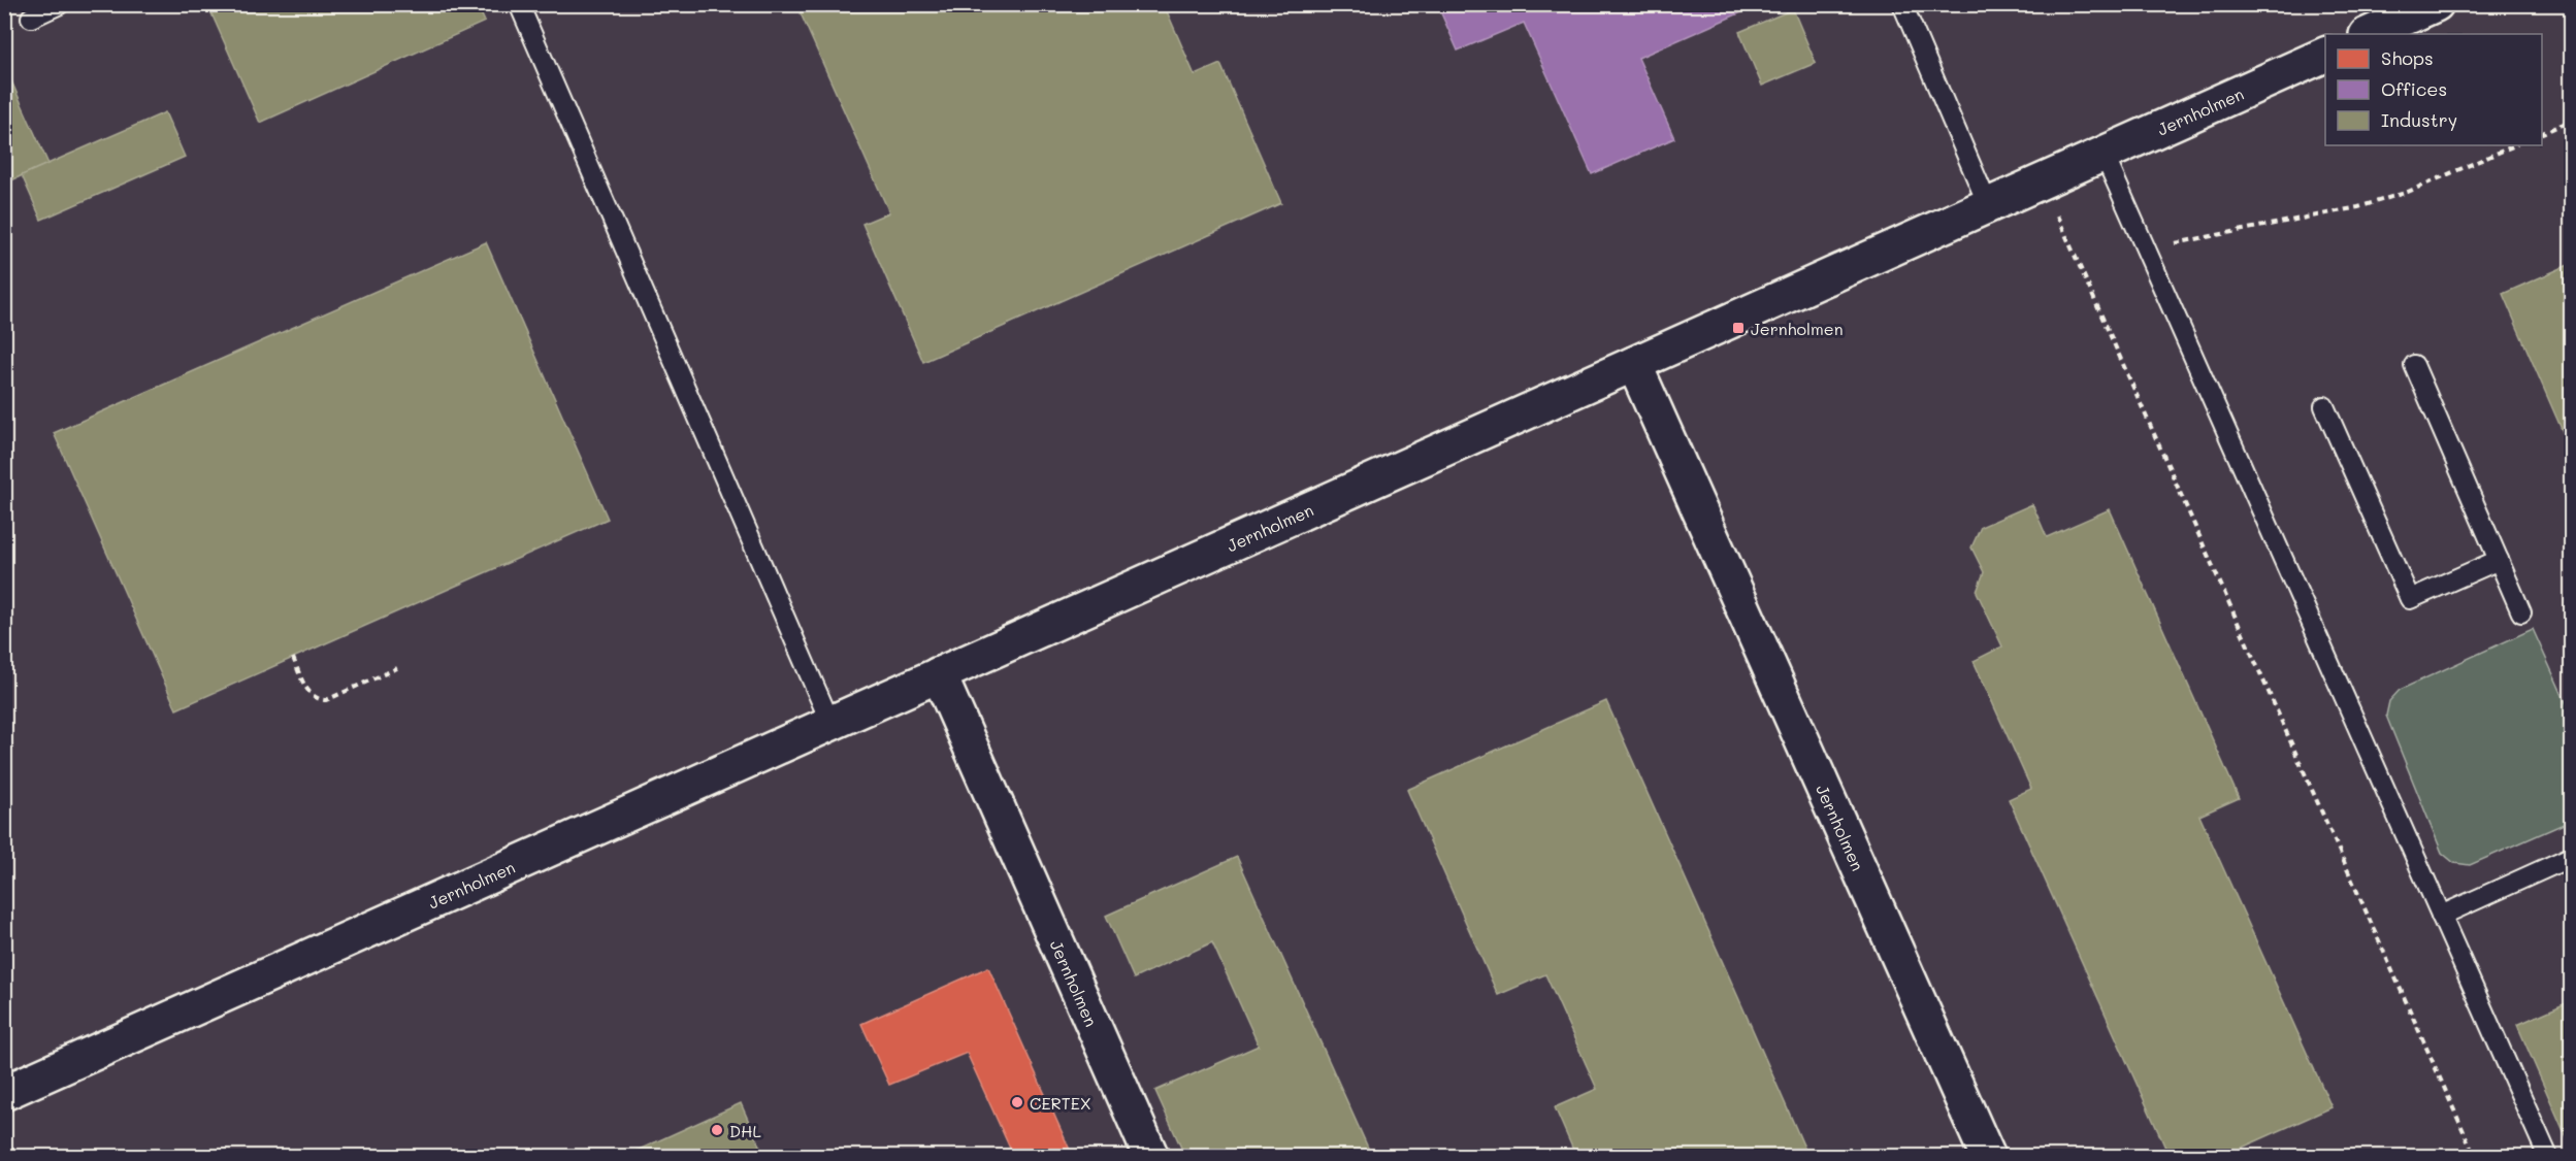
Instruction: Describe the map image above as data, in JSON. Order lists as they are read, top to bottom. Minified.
{"streets":{"street":["Jernholmen"]},"places":{"transit":["Jernholmen"],"other":["CERTEX","DHL"]},"legend":["Shops","Offices","Industry"]}
